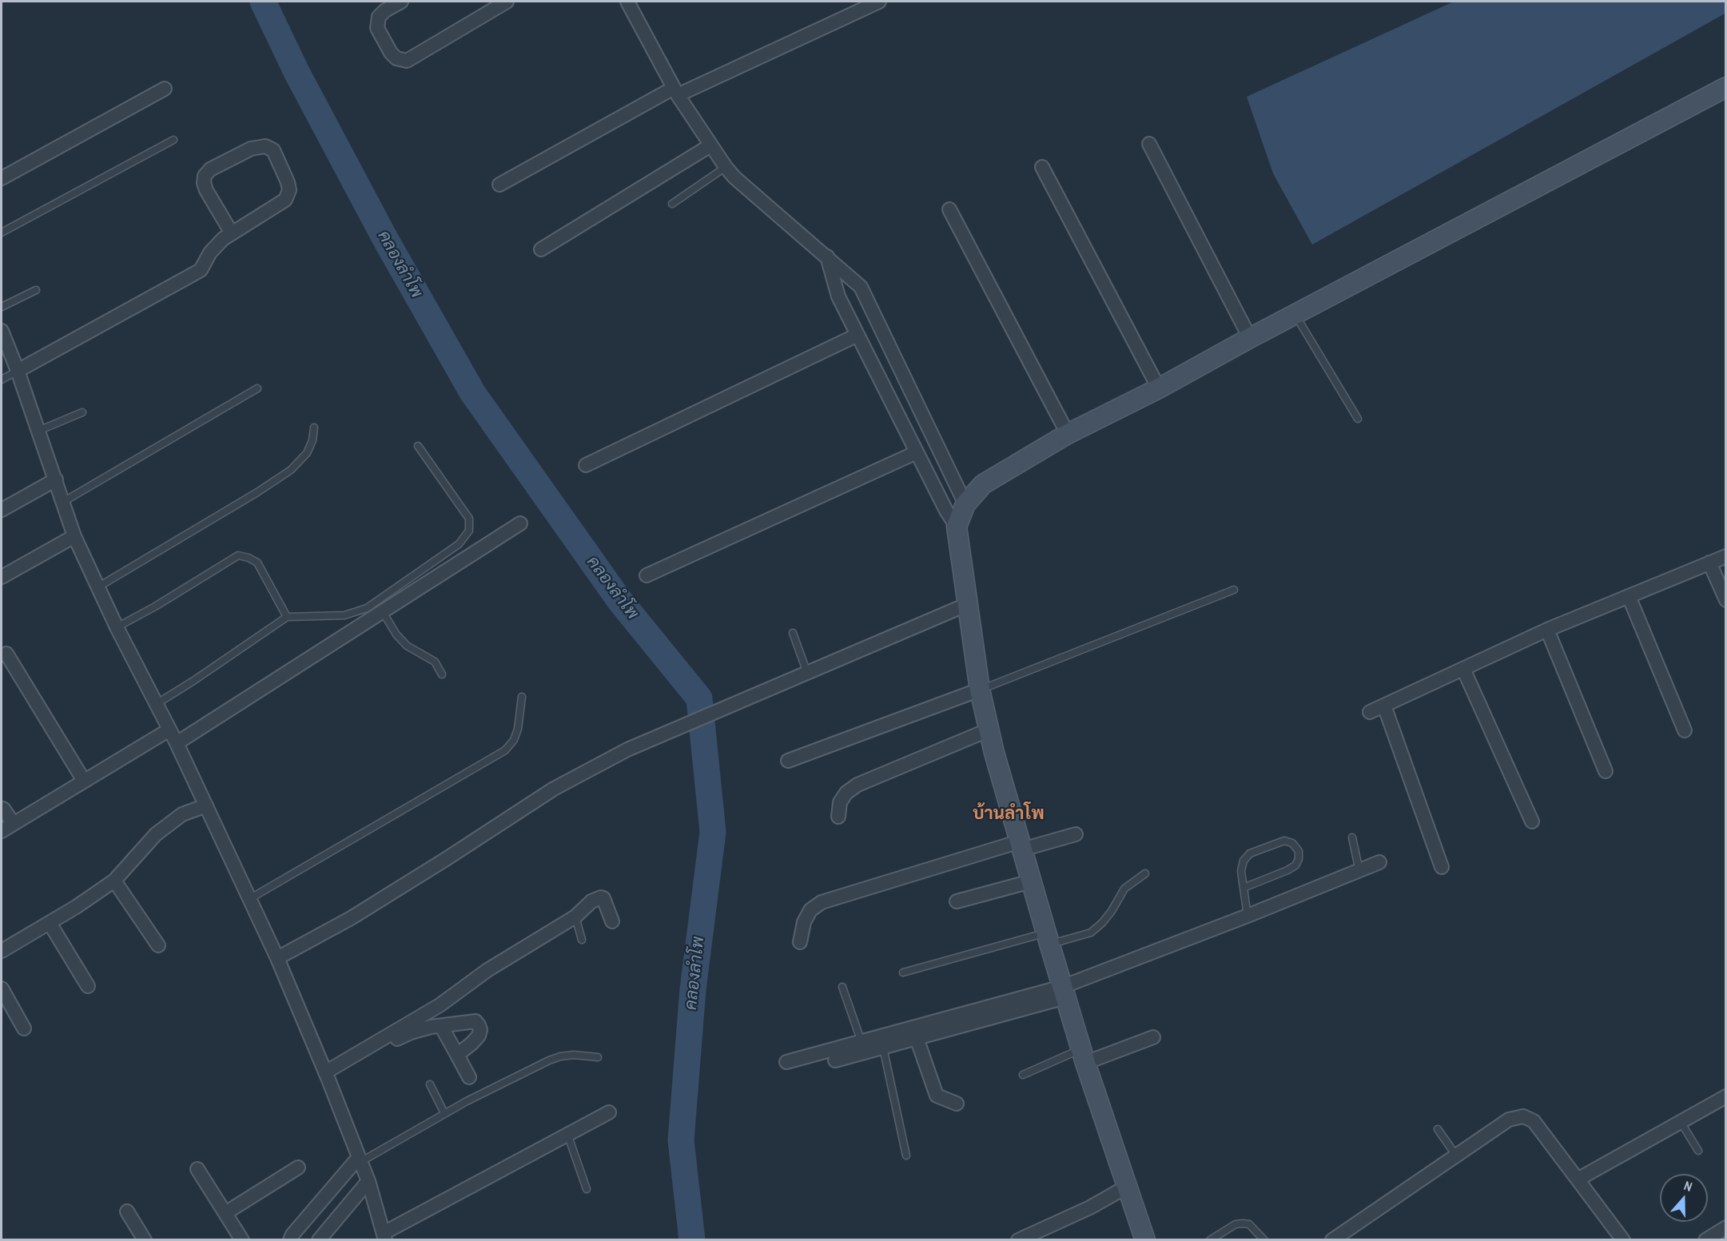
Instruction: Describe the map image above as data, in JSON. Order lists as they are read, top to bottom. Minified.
{"districts":["บ้านลำโพ"],"water":["คลองลำโพ"],"north":"top"}
